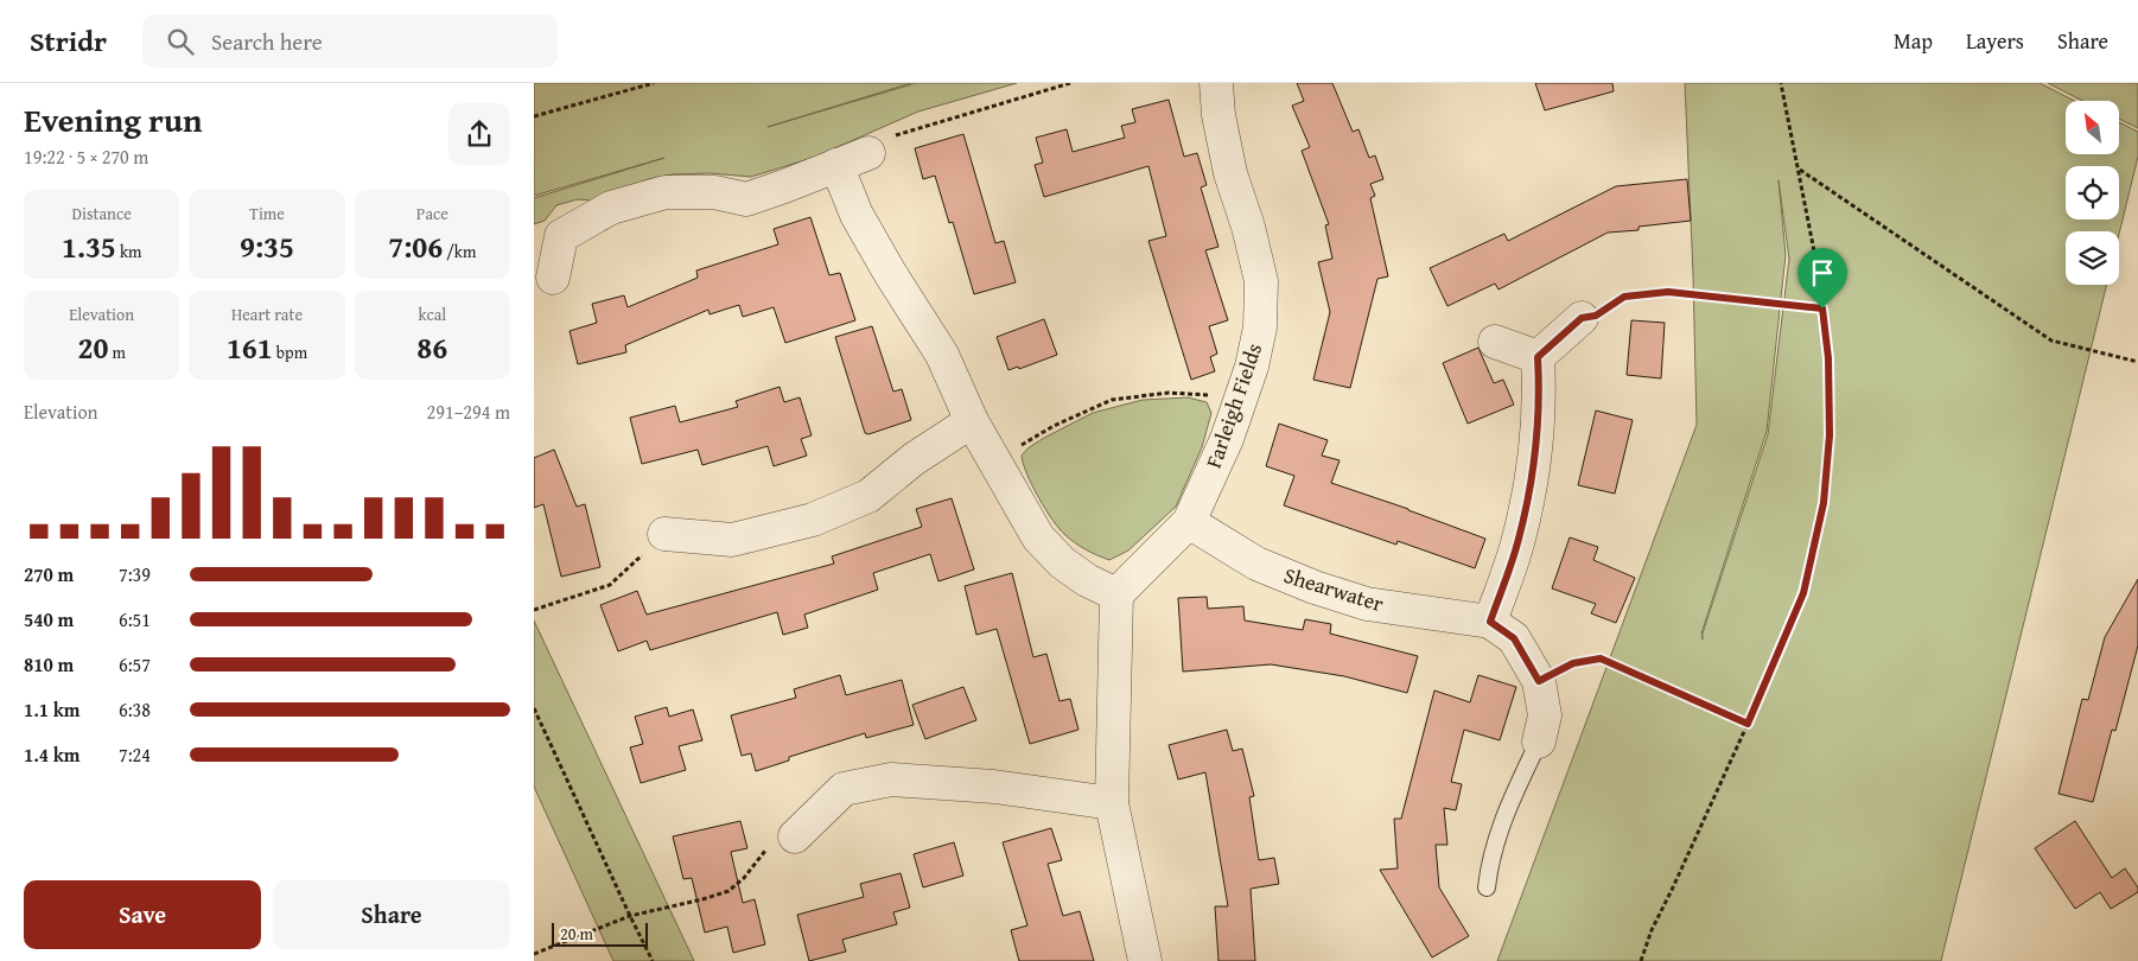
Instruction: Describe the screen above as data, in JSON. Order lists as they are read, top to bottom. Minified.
{"streets":{"street":["Farleigh Fields","Shearwater"]},"crossings":[["Farleigh Fields","Shearwater"]],"scale_bar":"20 m","north":"top left","page":{"header":"Stridr","search":"Search here","nav":["Map","Layers","Share"],"heading":["Evening run","19:22 · 5 × 270 m"],"stats":[["Distance","1.35 km"],["Time","9:35"],["Pace","7:06 /km"],["Elevation","20 m"],["Heart rate","161 bpm"],["kcal","86"]],"chart":["Elevation","291–294 m"],"list":[{"name":"270 m","note":"7:39"},{"name":"540 m","note":"6:51"},{"name":"810 m","note":"6:57"},{"name":"1.1 km","note":"6:38"},{"name":"1.4 km","note":"7:24"}],"buttons":["Save","Share"],"scale":"20 m"}}
